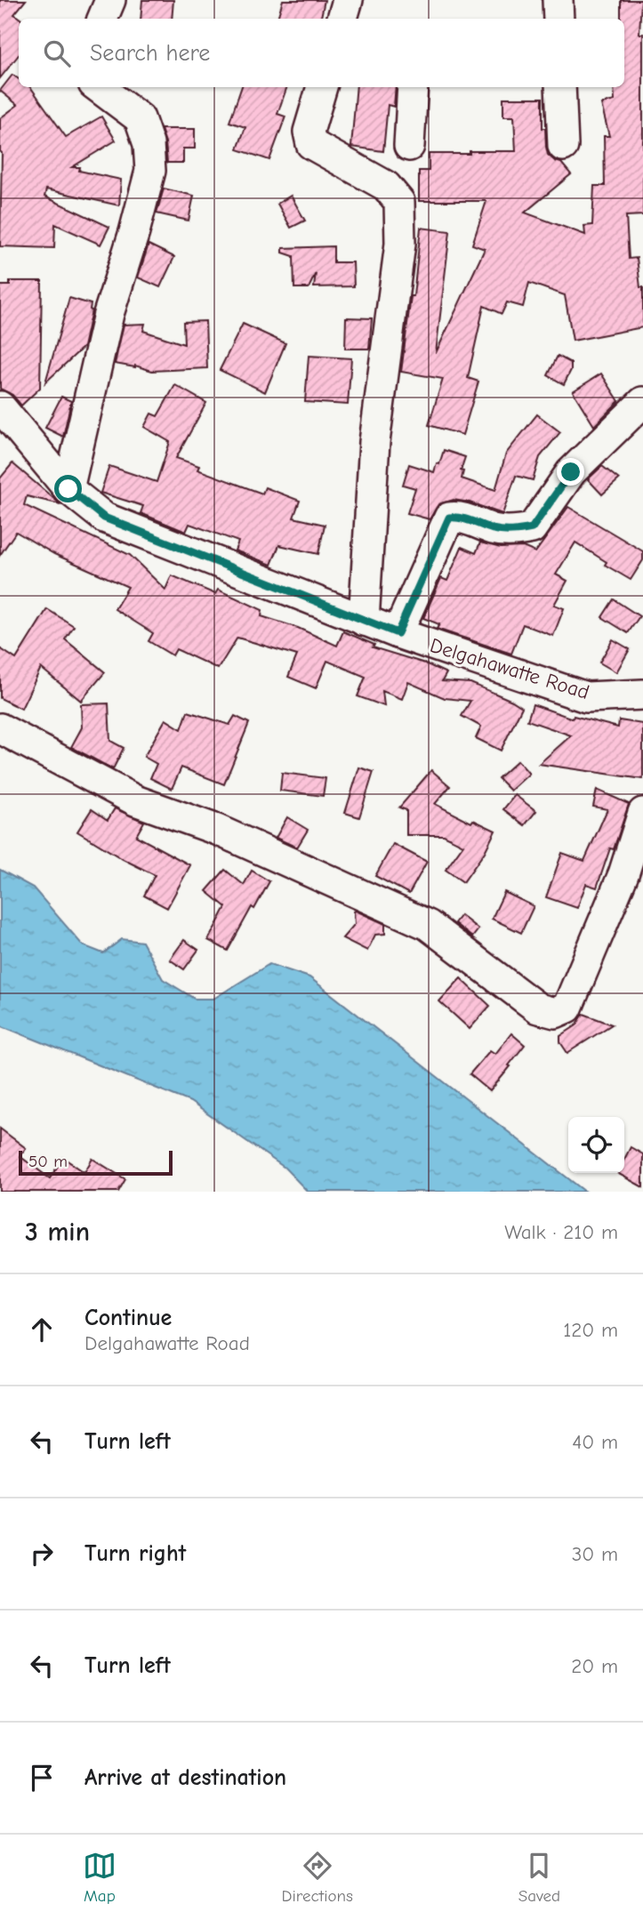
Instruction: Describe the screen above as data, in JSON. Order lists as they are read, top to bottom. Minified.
{"streets":{"street":["Delgahawatte Road"]},"scale_bar":"50 m","page":{"search":"Search here","scale":"50 m","heading":["3 min","Walk · 210 m"],"list":[["Continue","Delgahawatte Road","120 m"],["Turn left","40 m"],["Turn right","30 m"],["Turn left","20 m"],"Arrive at destination"],"nav":["Map","Directions","Saved"]}}
